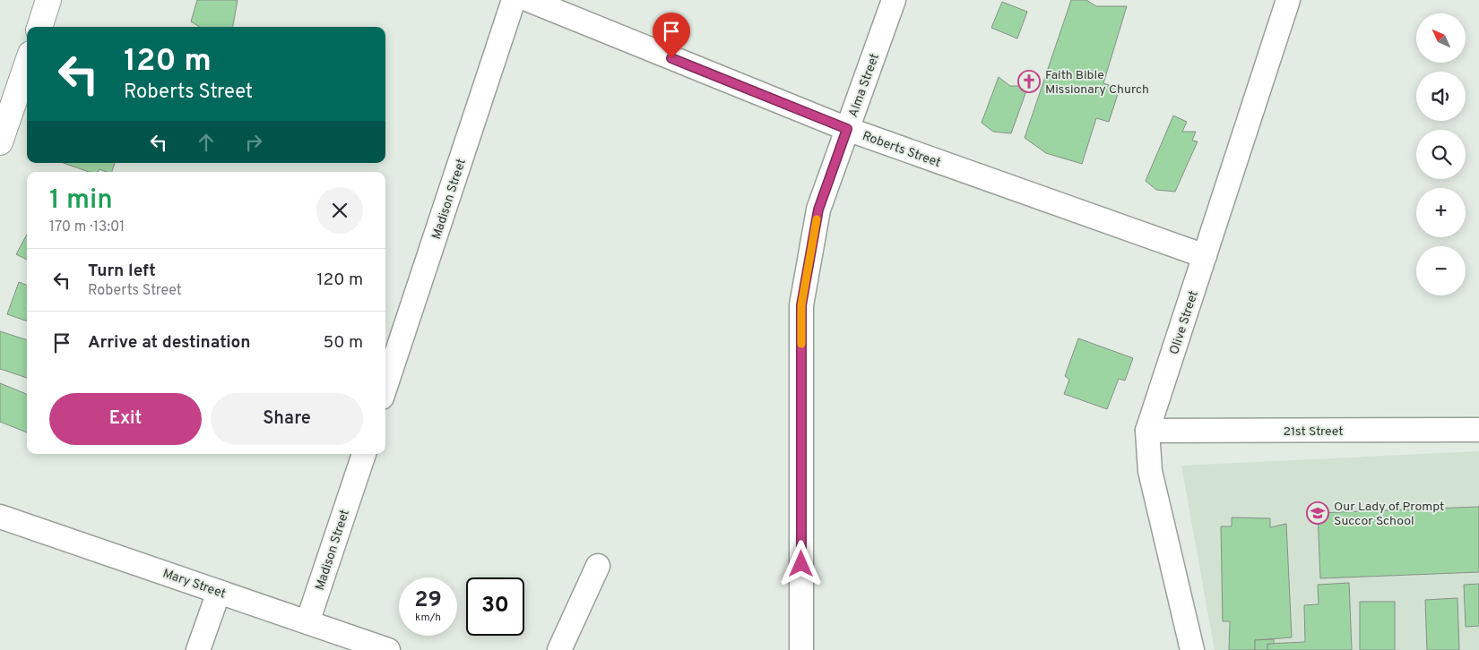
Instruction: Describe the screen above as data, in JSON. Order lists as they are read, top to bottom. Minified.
{"streets":{"street":["Alma Street","Roberts Street","Madison Street","Olive Street","21st Street","Mary Street"]},"crossings":[["Alma Street","Roberts Street"],["Roberts Street","Olive Street"],["Madison Street","Mary Street"],["Olive Street","21st Street"]],"places":{"church":["Faith Bible Missionary Church"],"school or university":["Our Lady of Prompt Succor School"]},"north":"top left","page":{"map_buttons":["+","−"],"turn":["120 m","Roberts Street"],"heading":["1 min","170 m · 13:01"],"list":[{"name":"Turn left","note":"Roberts Street","value":"120 m"},{"name":"Arrive at destination","value":"50 m"}],"buttons":["Exit","Share"],"speed":"29 km/h","limit":"30"}}
